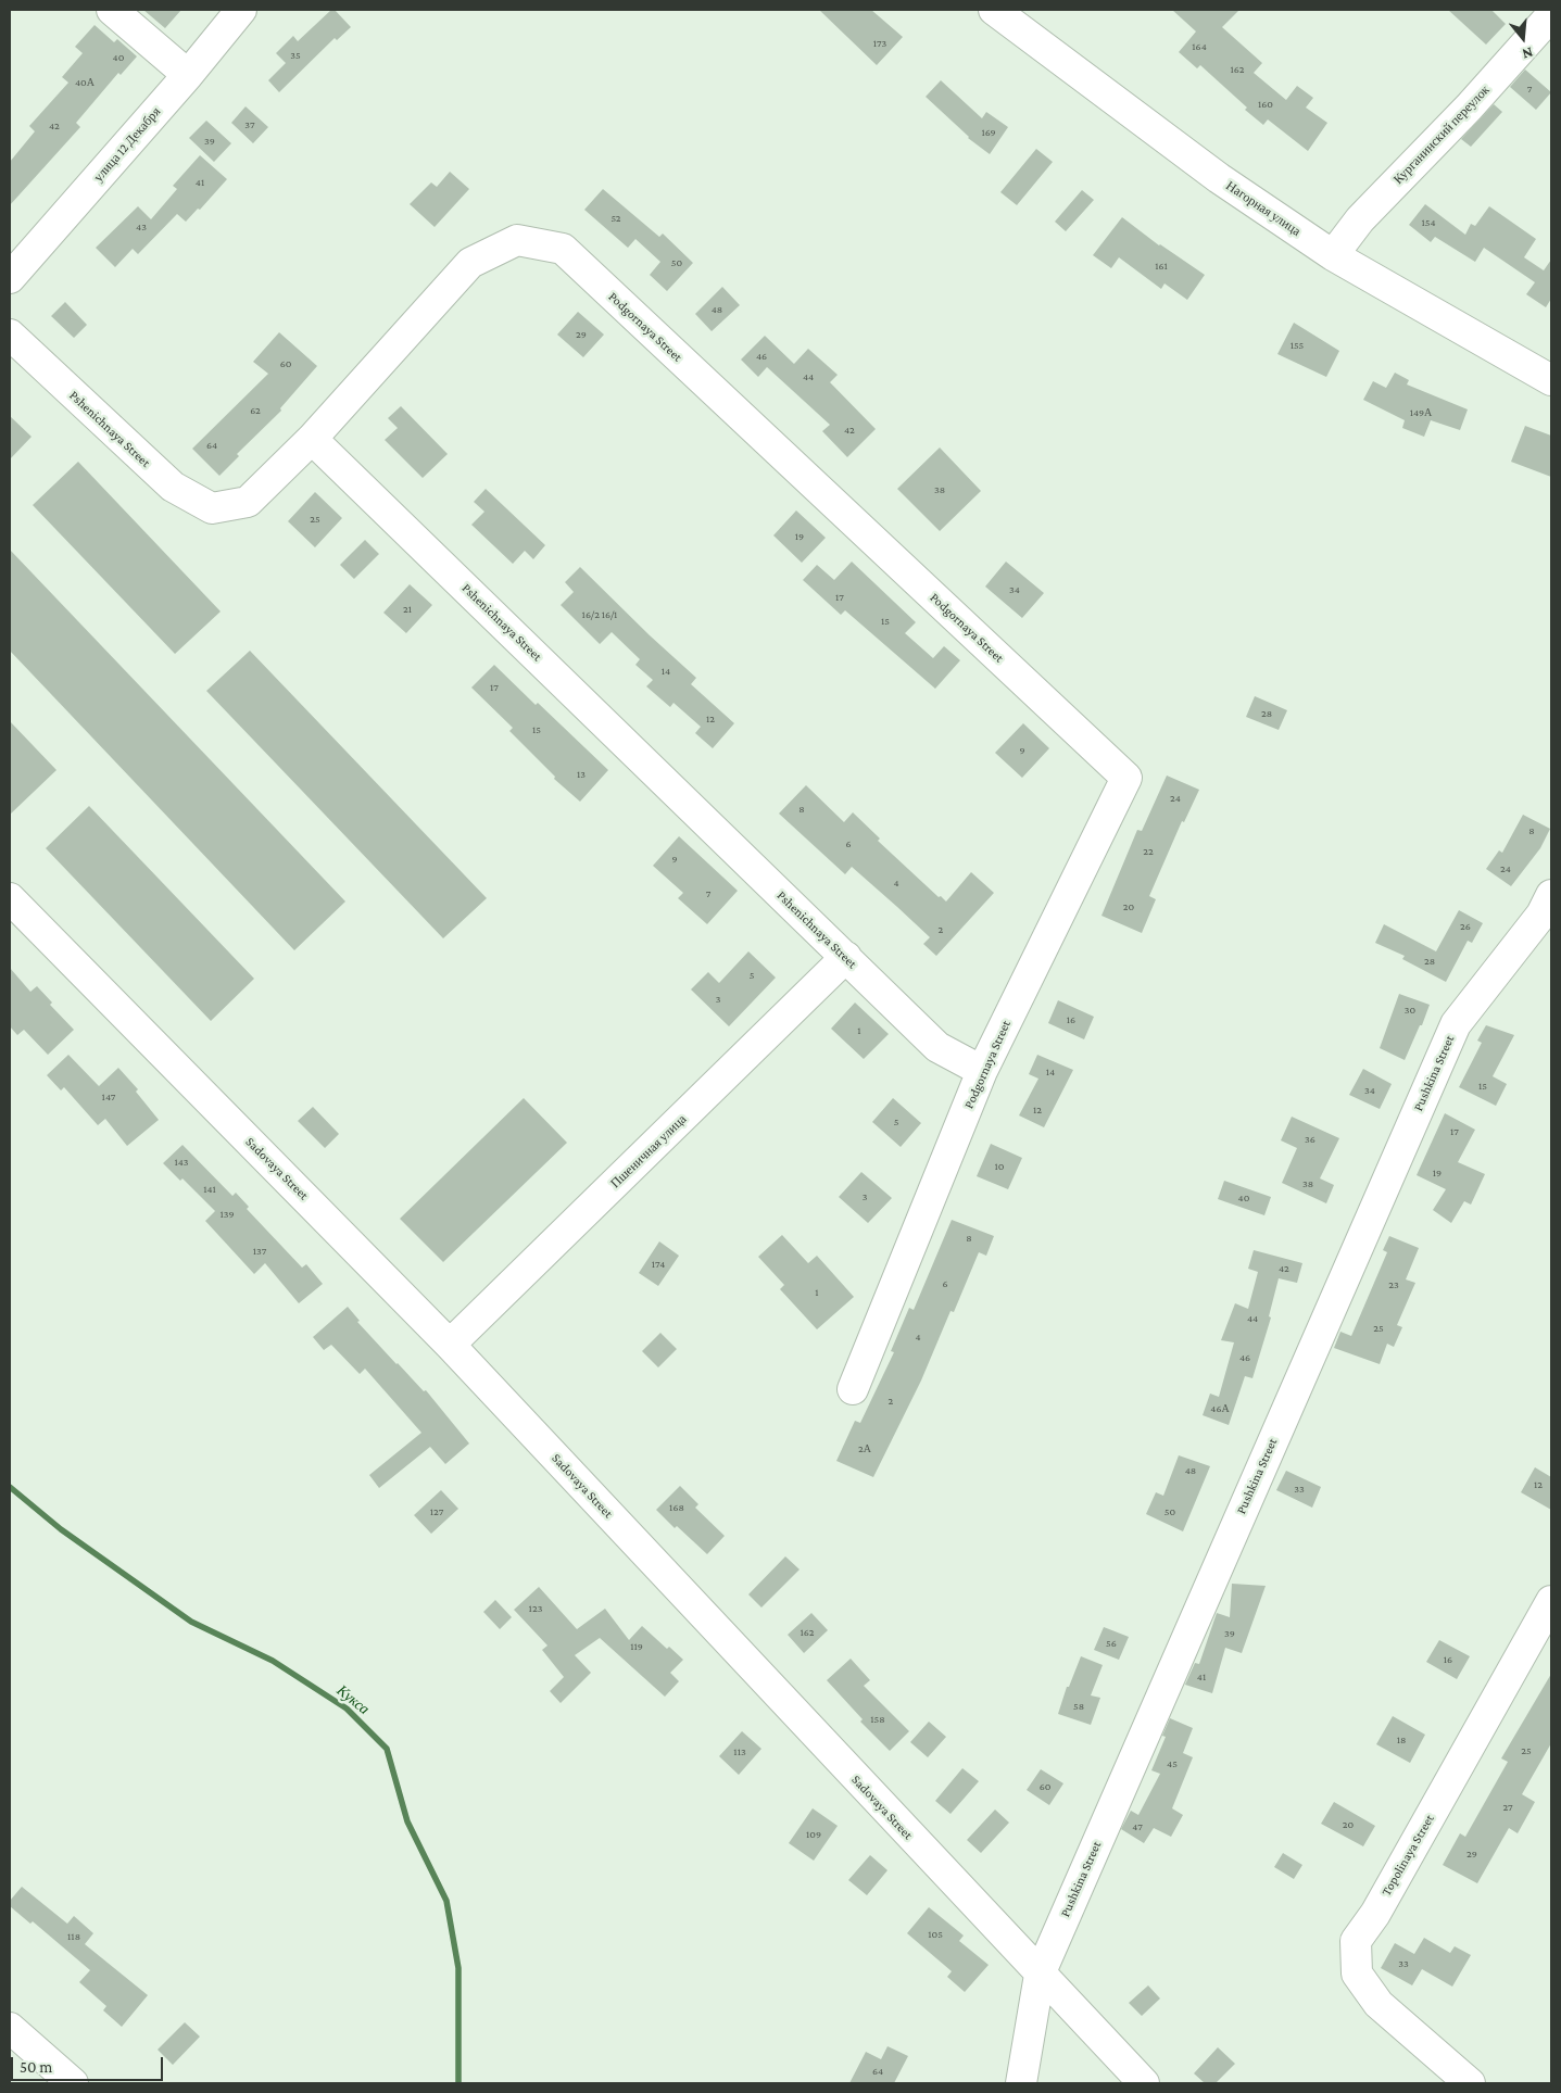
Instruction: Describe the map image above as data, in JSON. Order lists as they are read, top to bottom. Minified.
{"streets":{"street":["Курганинский переулок","улица 12 Декабря","Нагорная улица","Podgornaya Street","Pshenichnaya Street","Pushkina Street","Пшеничная улица","Sadovaya Street","Topolinaya Street"]},"crossings":[["Курганинский переулок","Нагорная улица"],["Podgornaya Street","Pshenichnaya Street"],["Pshenichnaya Street","Пшеничная улица"],["Pushkina Street","Sadovaya Street"],["Пшеничная улица","Sadovaya Street"]],"water":["Кукса"],"house_numbers":["173","164","35","40","162","40А","7","160","37","42","169","39","41","52","154","43","50","161","48","29","155","46","60","44","62","149А","42","64","38","25","19","34","17","21","16/2 16/1","15","14","17","28","12","15","9","13","24","8","8","6","22","9","24","4","7","20","26","2","28","5","3","30","16","1","14","15","34","147","12","5","17","36","143","10","19","38","141","3","40","139","8","137","174","42","6","23","1","44","25","4","46","2","46А","2А","48","12","33","168","127","50","123","162","39","56","119","16","41","58","158","18","25","113","45","60","27","20","47","109","29","105","118","33","64"],"scale_bar":"50 m","north":"bottom"}
